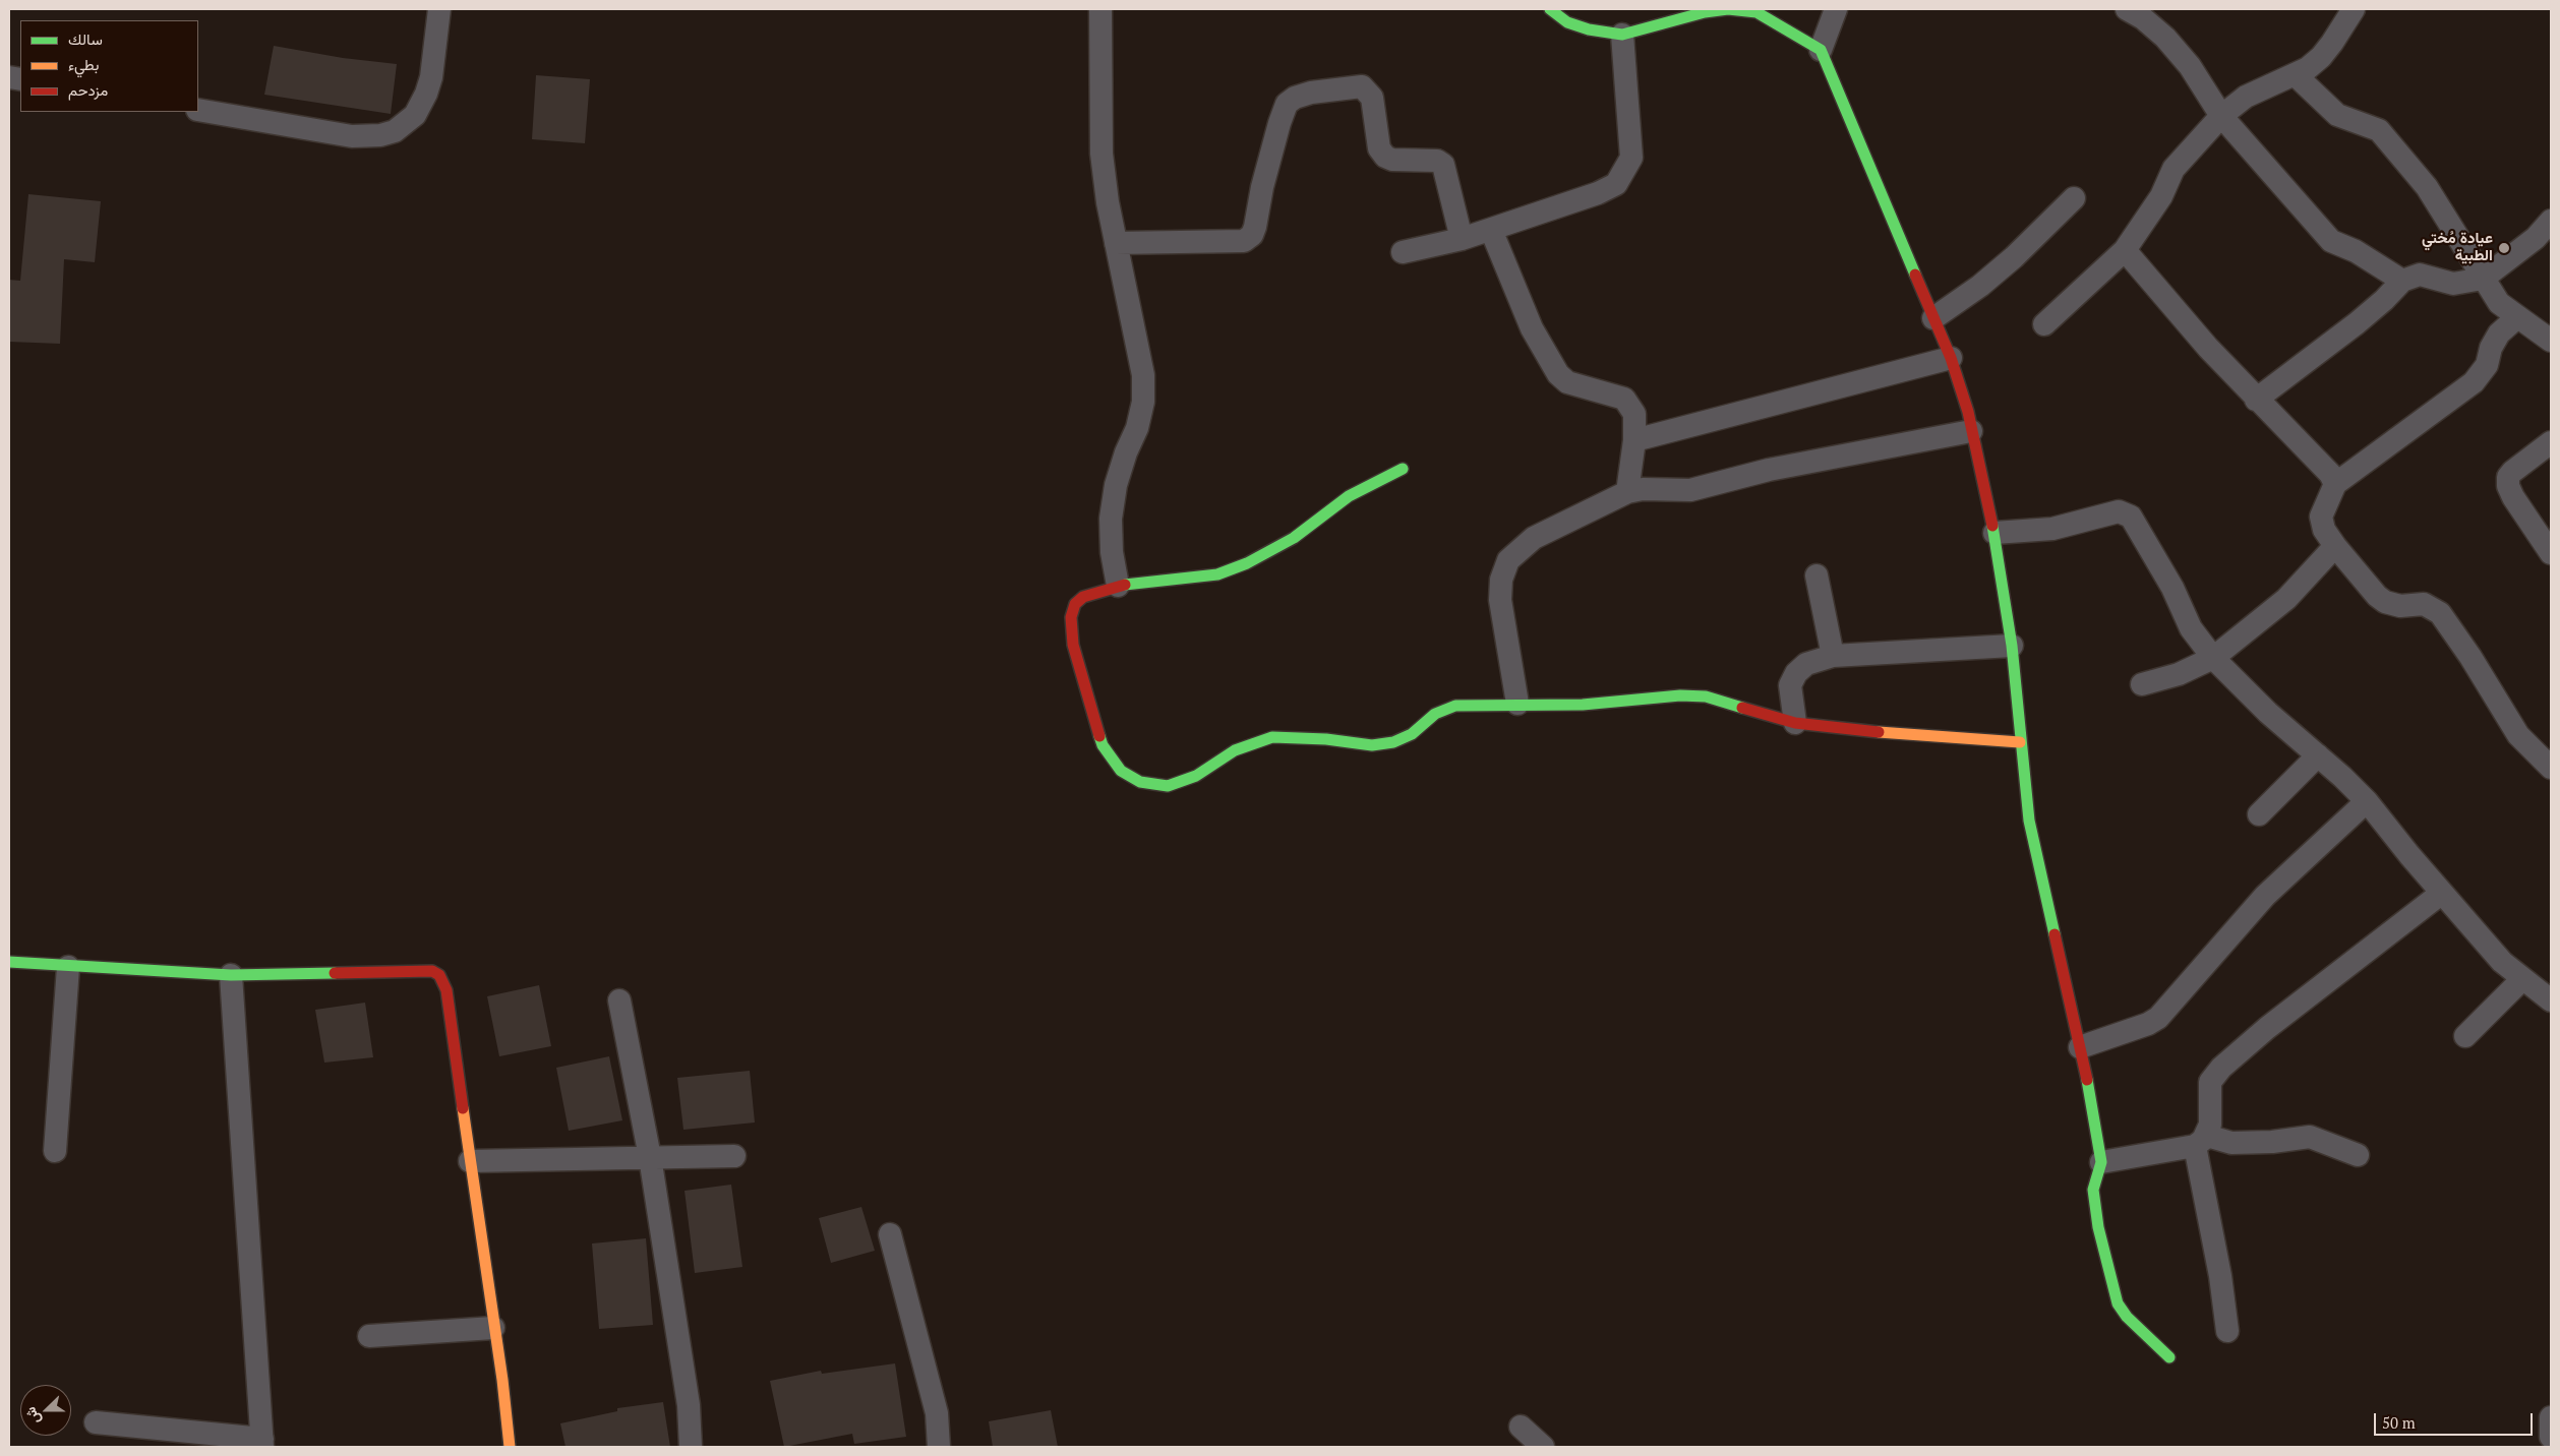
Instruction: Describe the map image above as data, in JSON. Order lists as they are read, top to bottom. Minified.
{"places":["عيادة مُختي الطبية"],"legend":["سالك","بطيء","مزدحم"],"scale_bar":"50 m","north":"left"}
